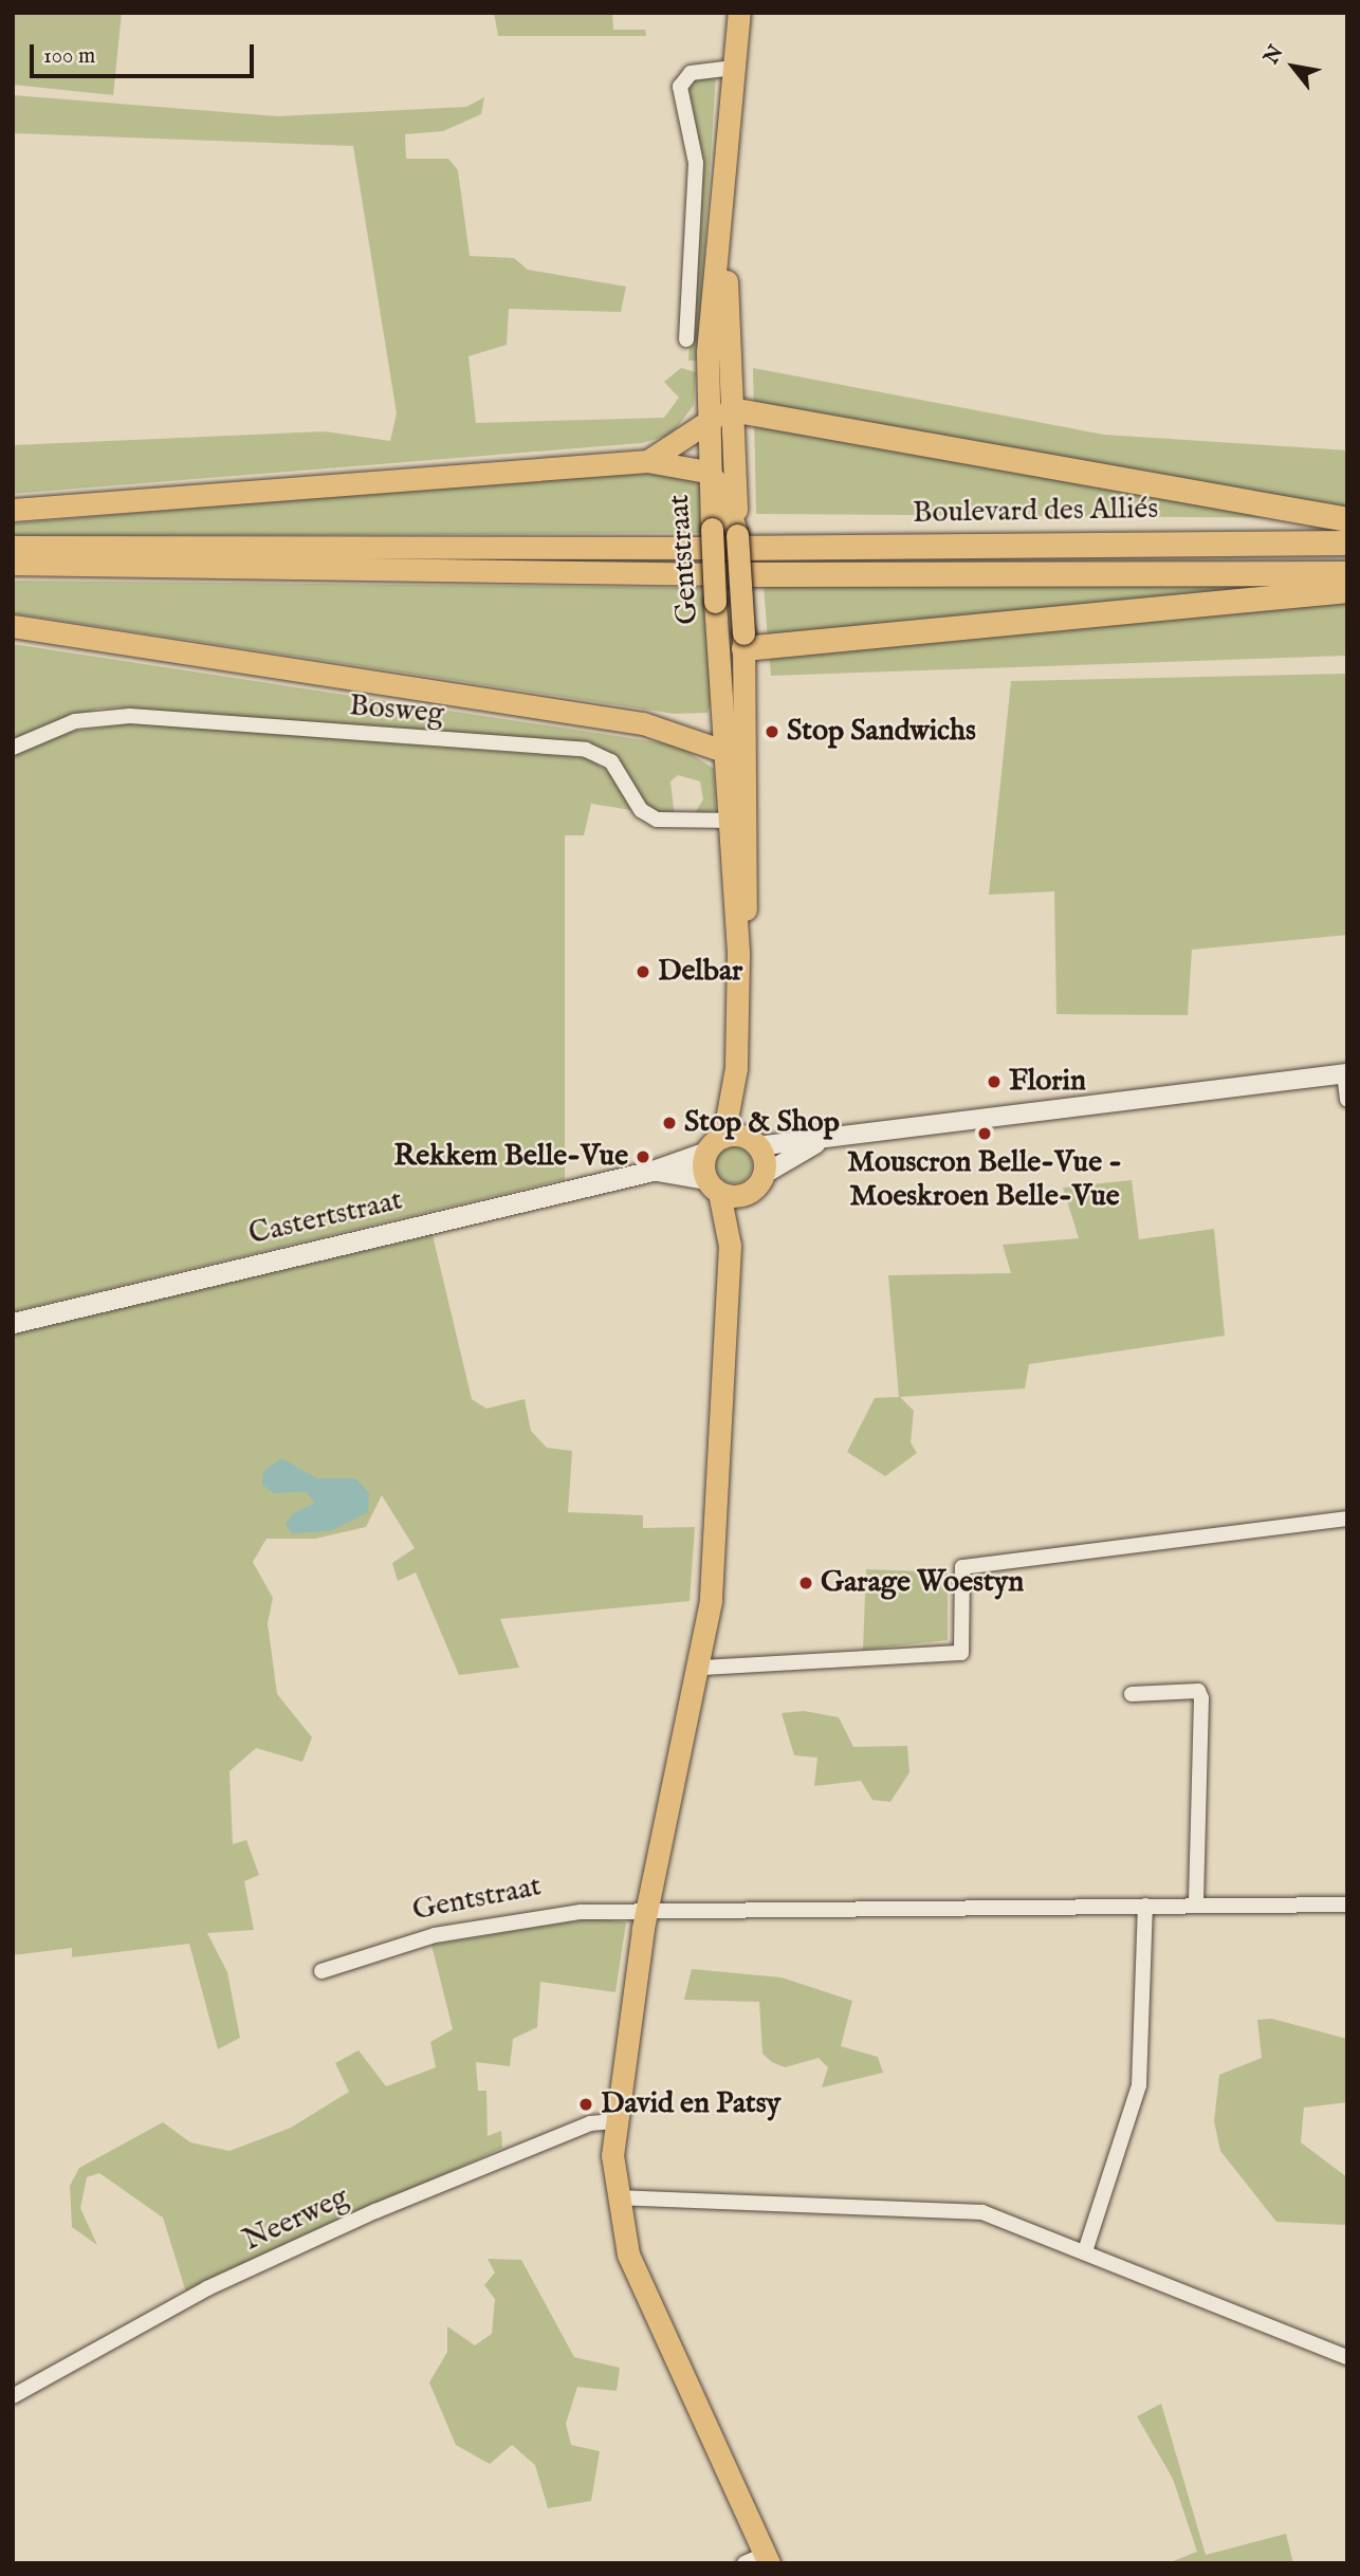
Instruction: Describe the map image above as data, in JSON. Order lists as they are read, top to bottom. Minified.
{"streets":{"highway":["Boulevard des Alliés"],"main road":["Gentstraat","Castertstraat"],"street":["Bosweg","Neerweg"]},"crossings":[["Gentstraat","Bosweg"]],"places":["Stop Sandwichs","Delbar","Florin","Stop & Shop","Mouscron Belle-Vue - Moeskroen Belle-Vue","Rekkem Belle-Vue","Garage Woestyn","David en Patsy"],"scale_bar":"100 m","north":"top left"}
